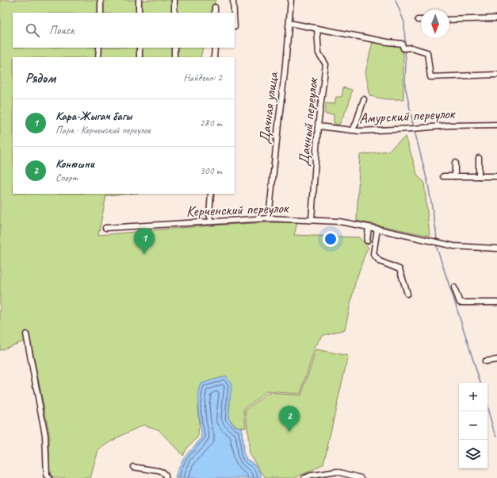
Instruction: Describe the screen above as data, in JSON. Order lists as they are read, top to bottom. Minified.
{"streets":{"street":["Дачная улица","Амурский переулок","Дачный переулок","Керченский переулок"]},"crossings":[["Дачная улица","Керченский переулок"],["Амурский переулок","Дачный переулок"],["Дачный переулок","Керченский переулок"]],"north":"bottom","page":{"search":"Поиск","heading":["Рядом","Найдено: 2"],"list":[{"mark":"1","name":"Кара-Жыгач багы","note":"Парк · Керченский переулок","value":"280 m"},{"mark":"2","name":"Конюшни","note":"Спорт","value":"300 m"}],"pins":["1","2"],"map_buttons":["+","−"]}}
